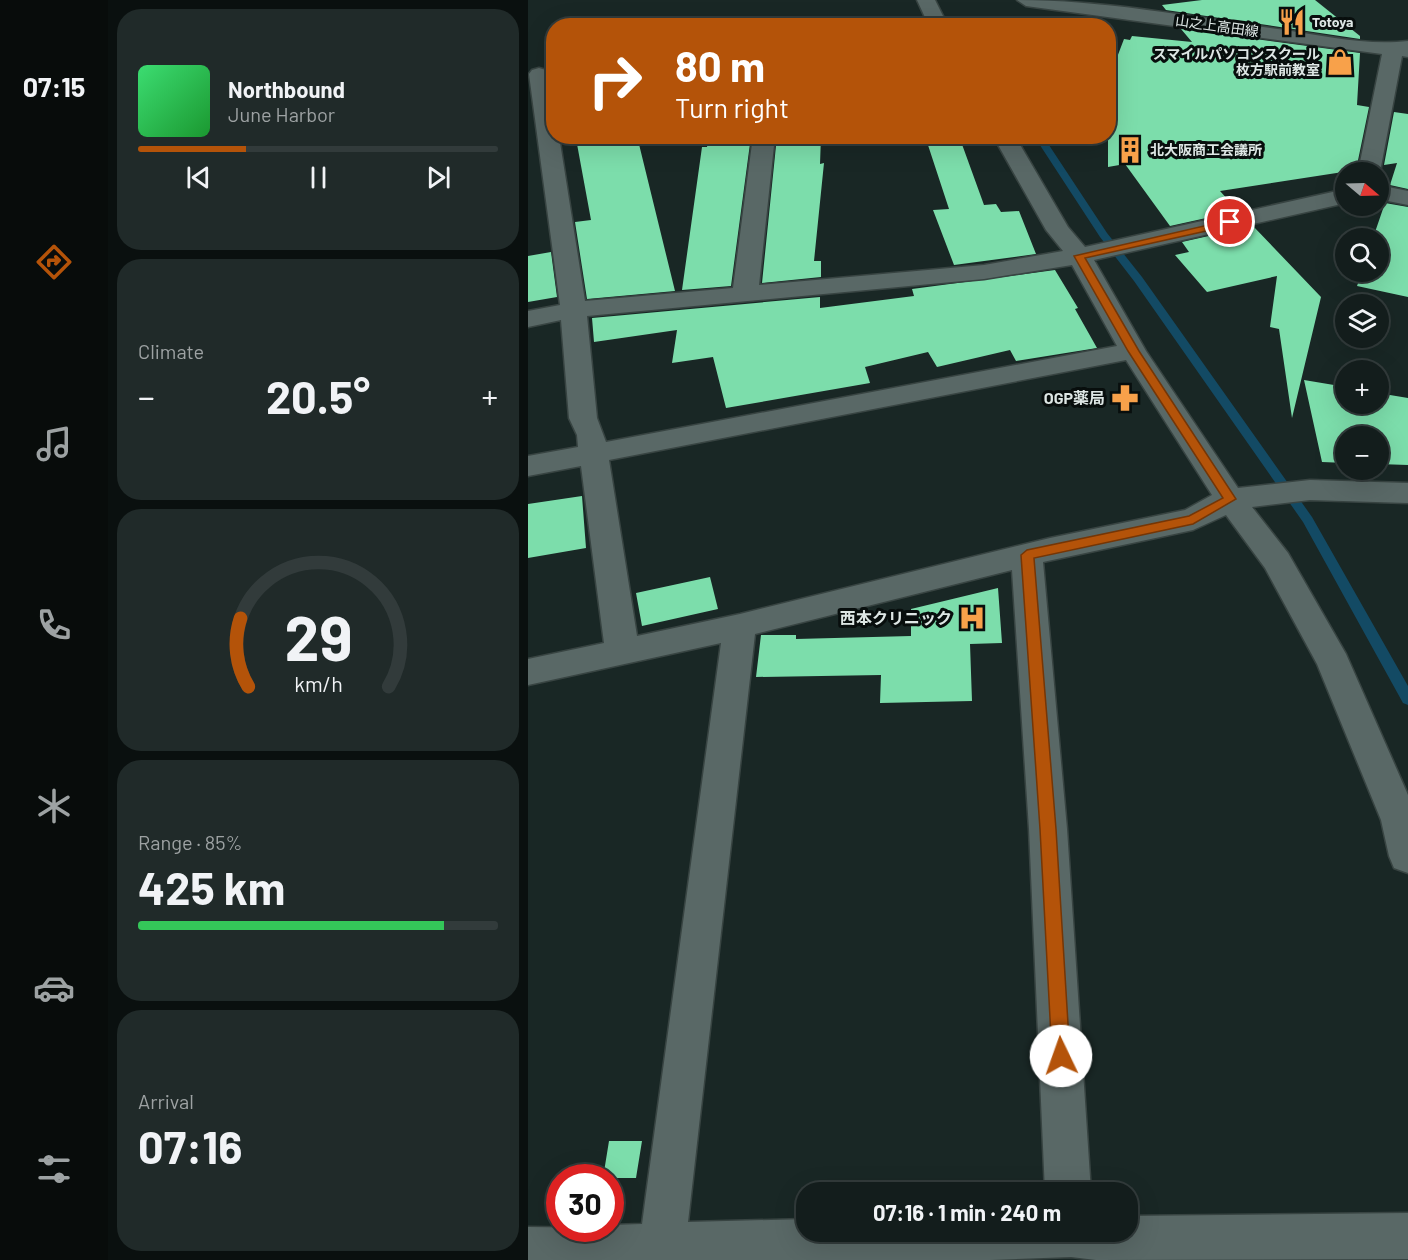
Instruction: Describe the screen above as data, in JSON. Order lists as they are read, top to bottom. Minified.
{"streets":{"street":["山之上高田線"]},"places":{"restaurant":["Totoya"],"shop":["スマイルパソコンスクール 枚方駅前教室"],"building":["北大阪商工会議所"],"pharmacy":["OGP薬局"],"hospital":["西本クリニック"]},"north":"right","page":{"tabs":"07:15","turn":["80 m","Turn right"],"song":["Northbound","June Harbor"],"map_buttons":["+","−"],"tile":["Climate",["Range · 85%","425 km"],["Arrival","07:16"]],"heat":["−","20.5°","+"],"limit":"30","trip":"07:16 · 1 min · 240 m","gauge":["29","km/h"]}}
